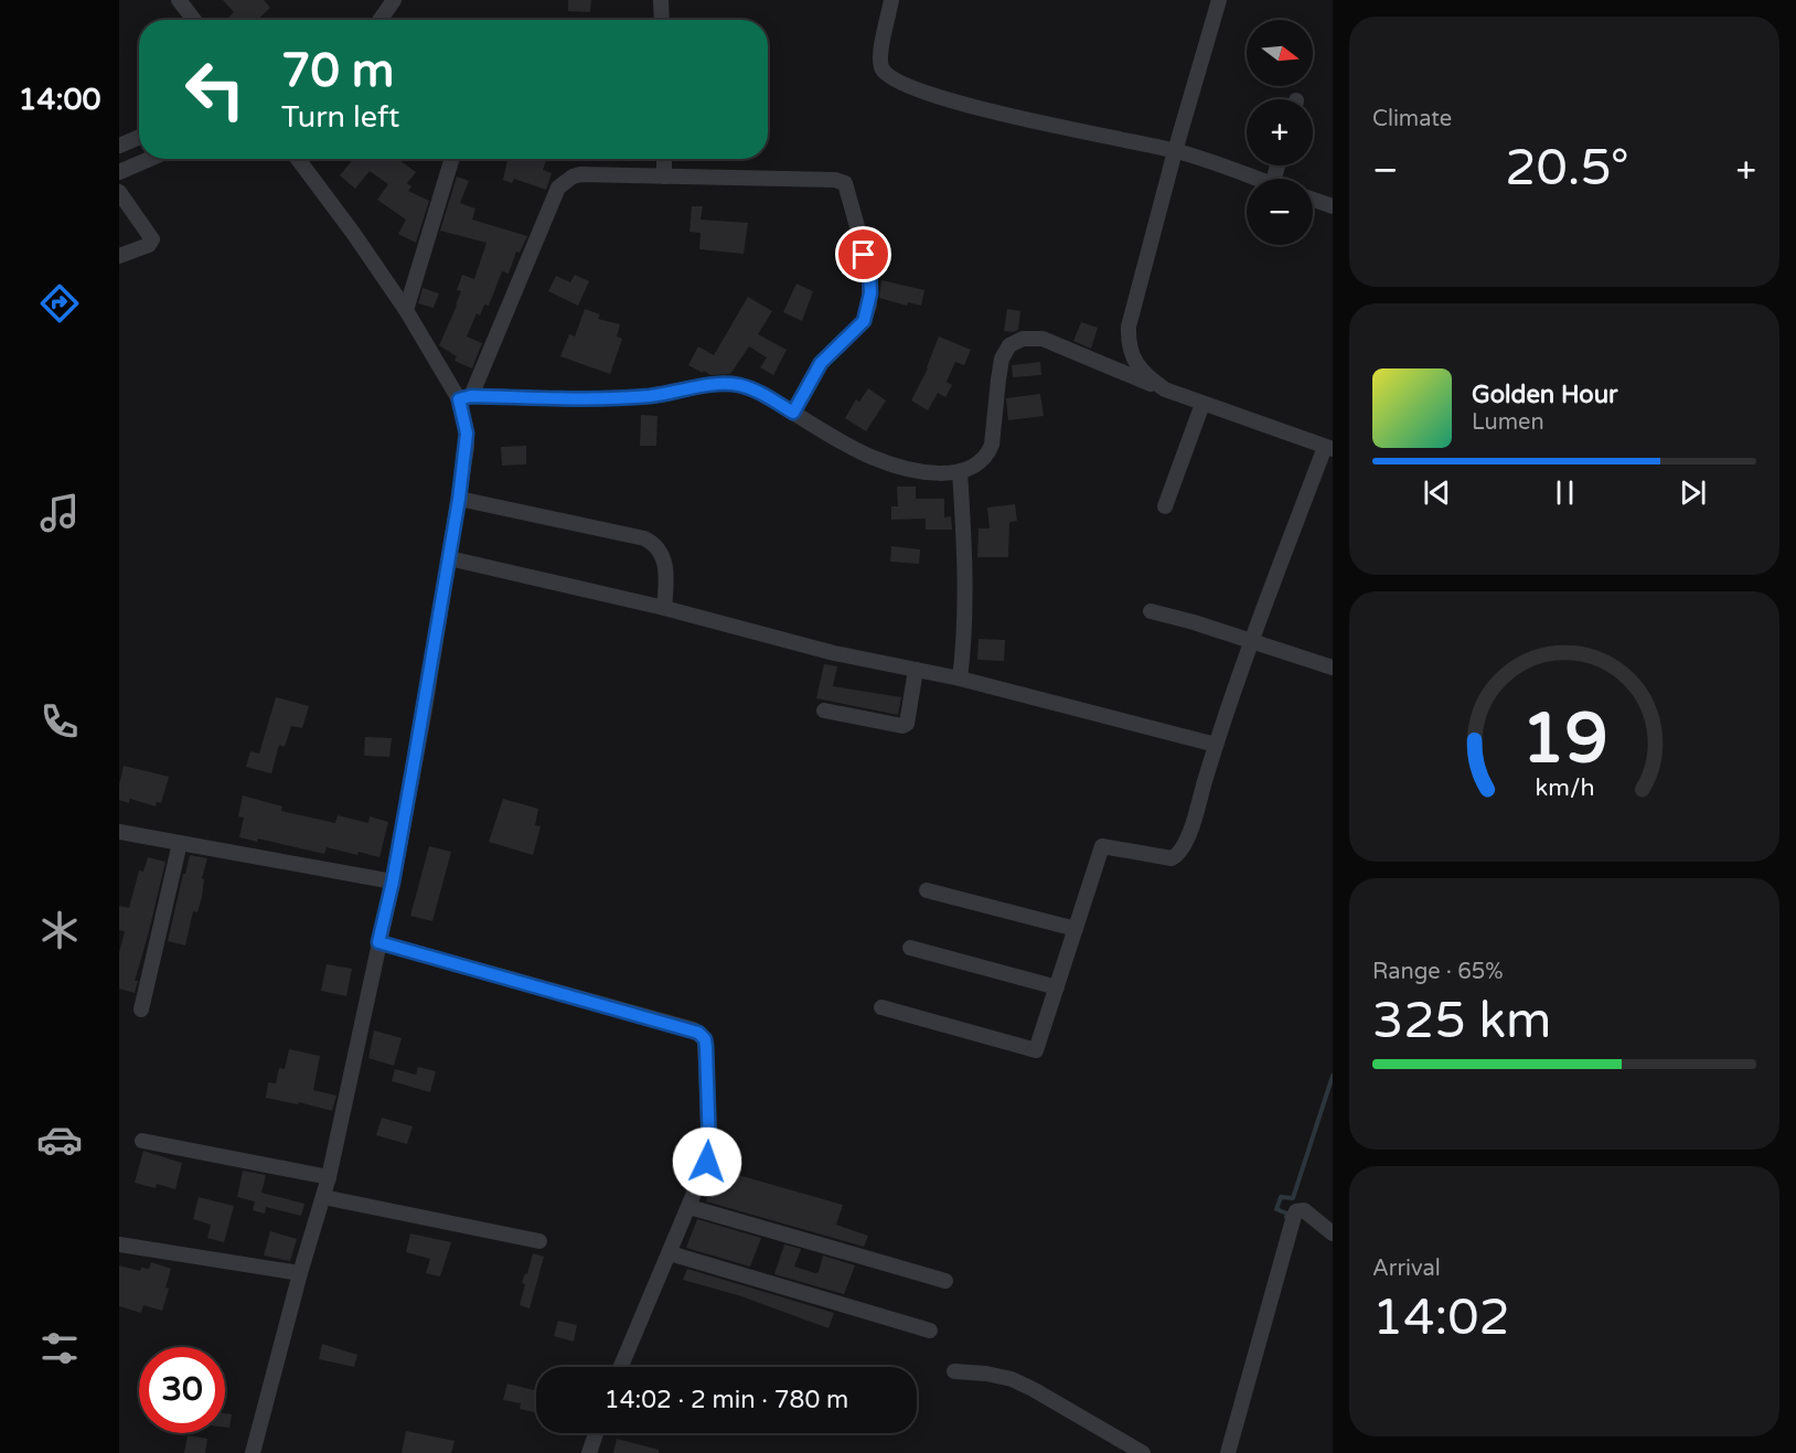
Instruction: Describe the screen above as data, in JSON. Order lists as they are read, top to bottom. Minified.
{"north":"right","page":{"tabs":"14:00","tile":["Climate",["Range · 65%","325 km"],["Arrival","14:02"]],"map_buttons":["+","−"],"turn":["70 m","Turn left"],"heat":["−","20.5°","+"],"song":["Golden Hour","Lumen"],"limit":"30","trip":"14:02 · 2 min · 780 m","gauge":["19","km/h"]}}
